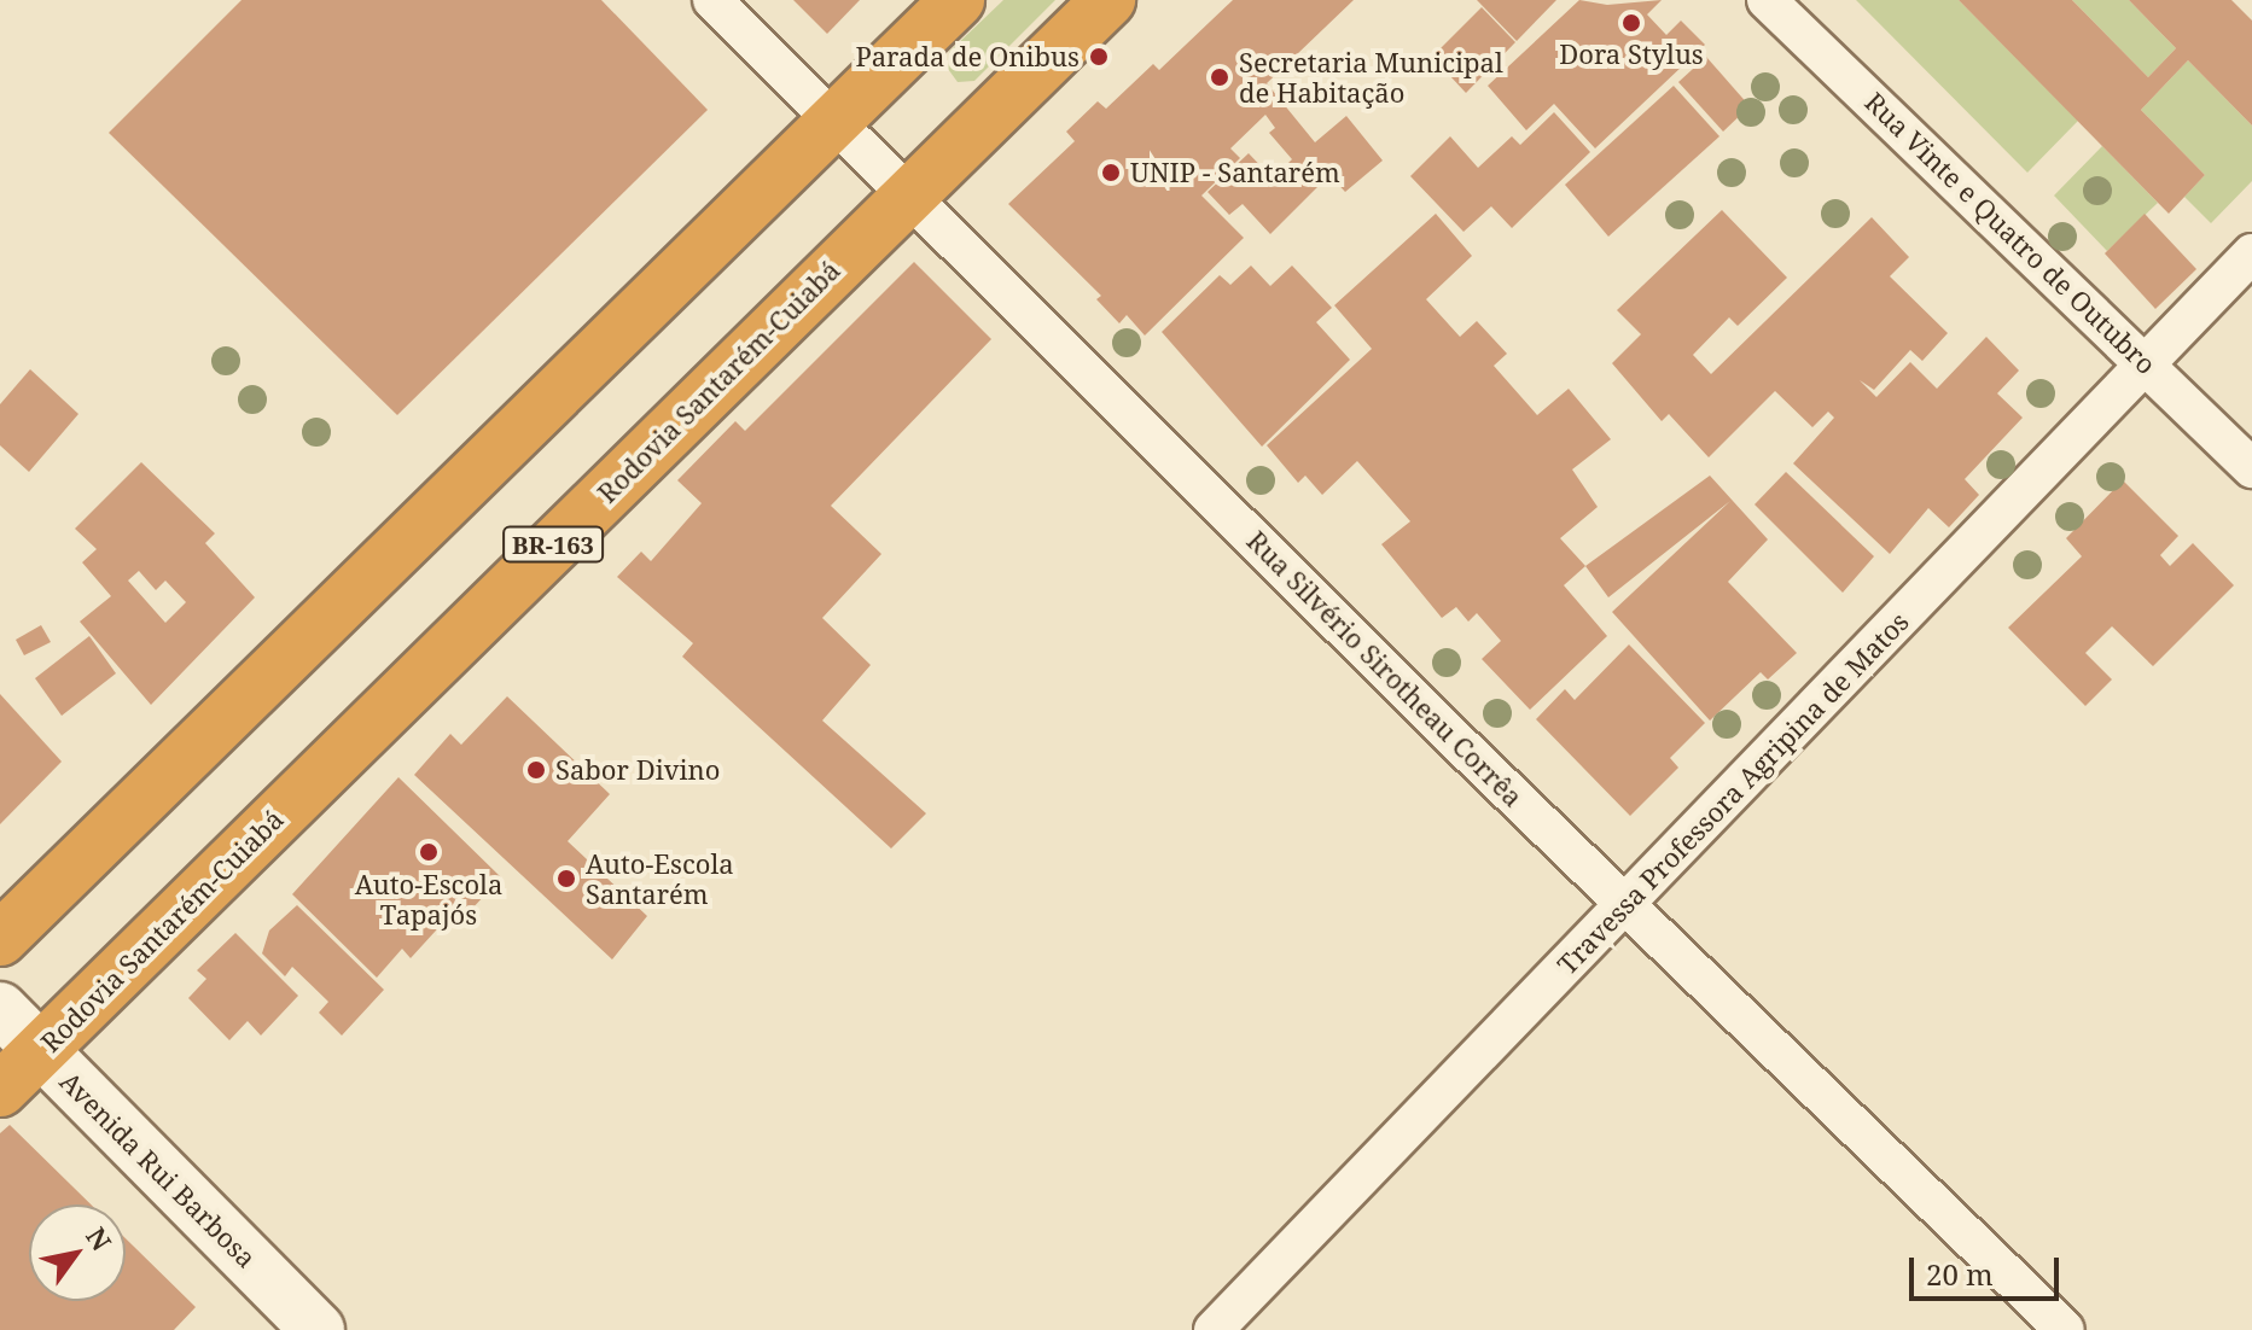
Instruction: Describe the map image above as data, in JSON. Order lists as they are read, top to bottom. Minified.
{"streets":{"highway":["Rodovia Santarém-Cuiabá","BR-163"],"main road":["Avenida Rui Barbosa"],"street":["Rua Vinte e Quatro de Outubro","Rua Silvério Sirotheau Corrêa","Travessa Professora Agripina de Matos"]},"crossings":[["Rua Vinte e Quatro de Outubro","Travessa Professora Agripina de Matos"],["Rodovia Santarém-Cuiabá","Rua Silvério Sirotheau Corrêa"],["Rodovia Santarém-Cuiabá","Avenida Rui Barbosa"],["Rua Silvério Sirotheau Corrêa","Travessa Professora Agripina de Matos"]],"places":["Dora Stylus","Parada de Onibus","Secretaria Municipal de Habitação","UNIP - Santarém","Sabor Divino","Auto-Escola Tapajós","Auto-Escola Santarém"],"scale_bar":"20 m","north":"top right"}
